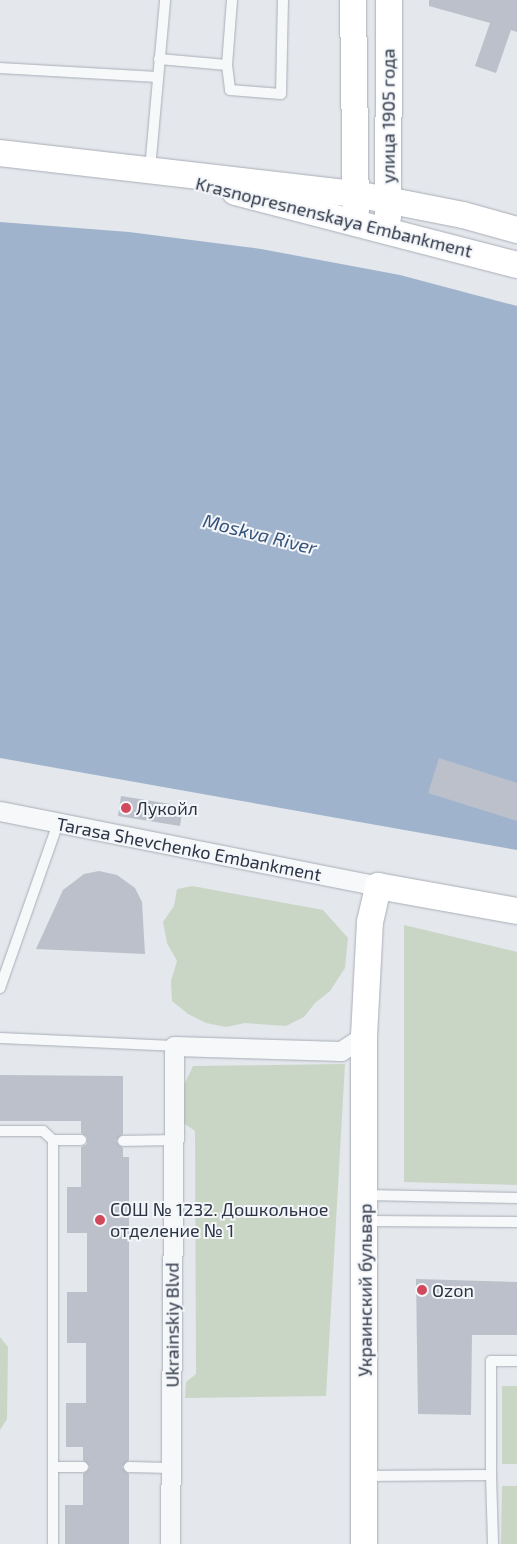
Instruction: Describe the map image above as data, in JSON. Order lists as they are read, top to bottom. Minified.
{"streets":{"main road":["улица 1905 года","Krasnopresnenskaya Embankment","Украинский бульвар"],"street":["Tarasa Shevchenko Embankment","Ukrainskiy Blvd"]},"crossings":[["улица 1905 года","Krasnopresnenskaya Embankment"],["Tarasa Shevchenko Embankment","Украинский бульвар"]],"water":["Moskva River"],"places":["Лукойл","СОШ № 1232. Дошкольное отделение № 1","Ozon"]}
